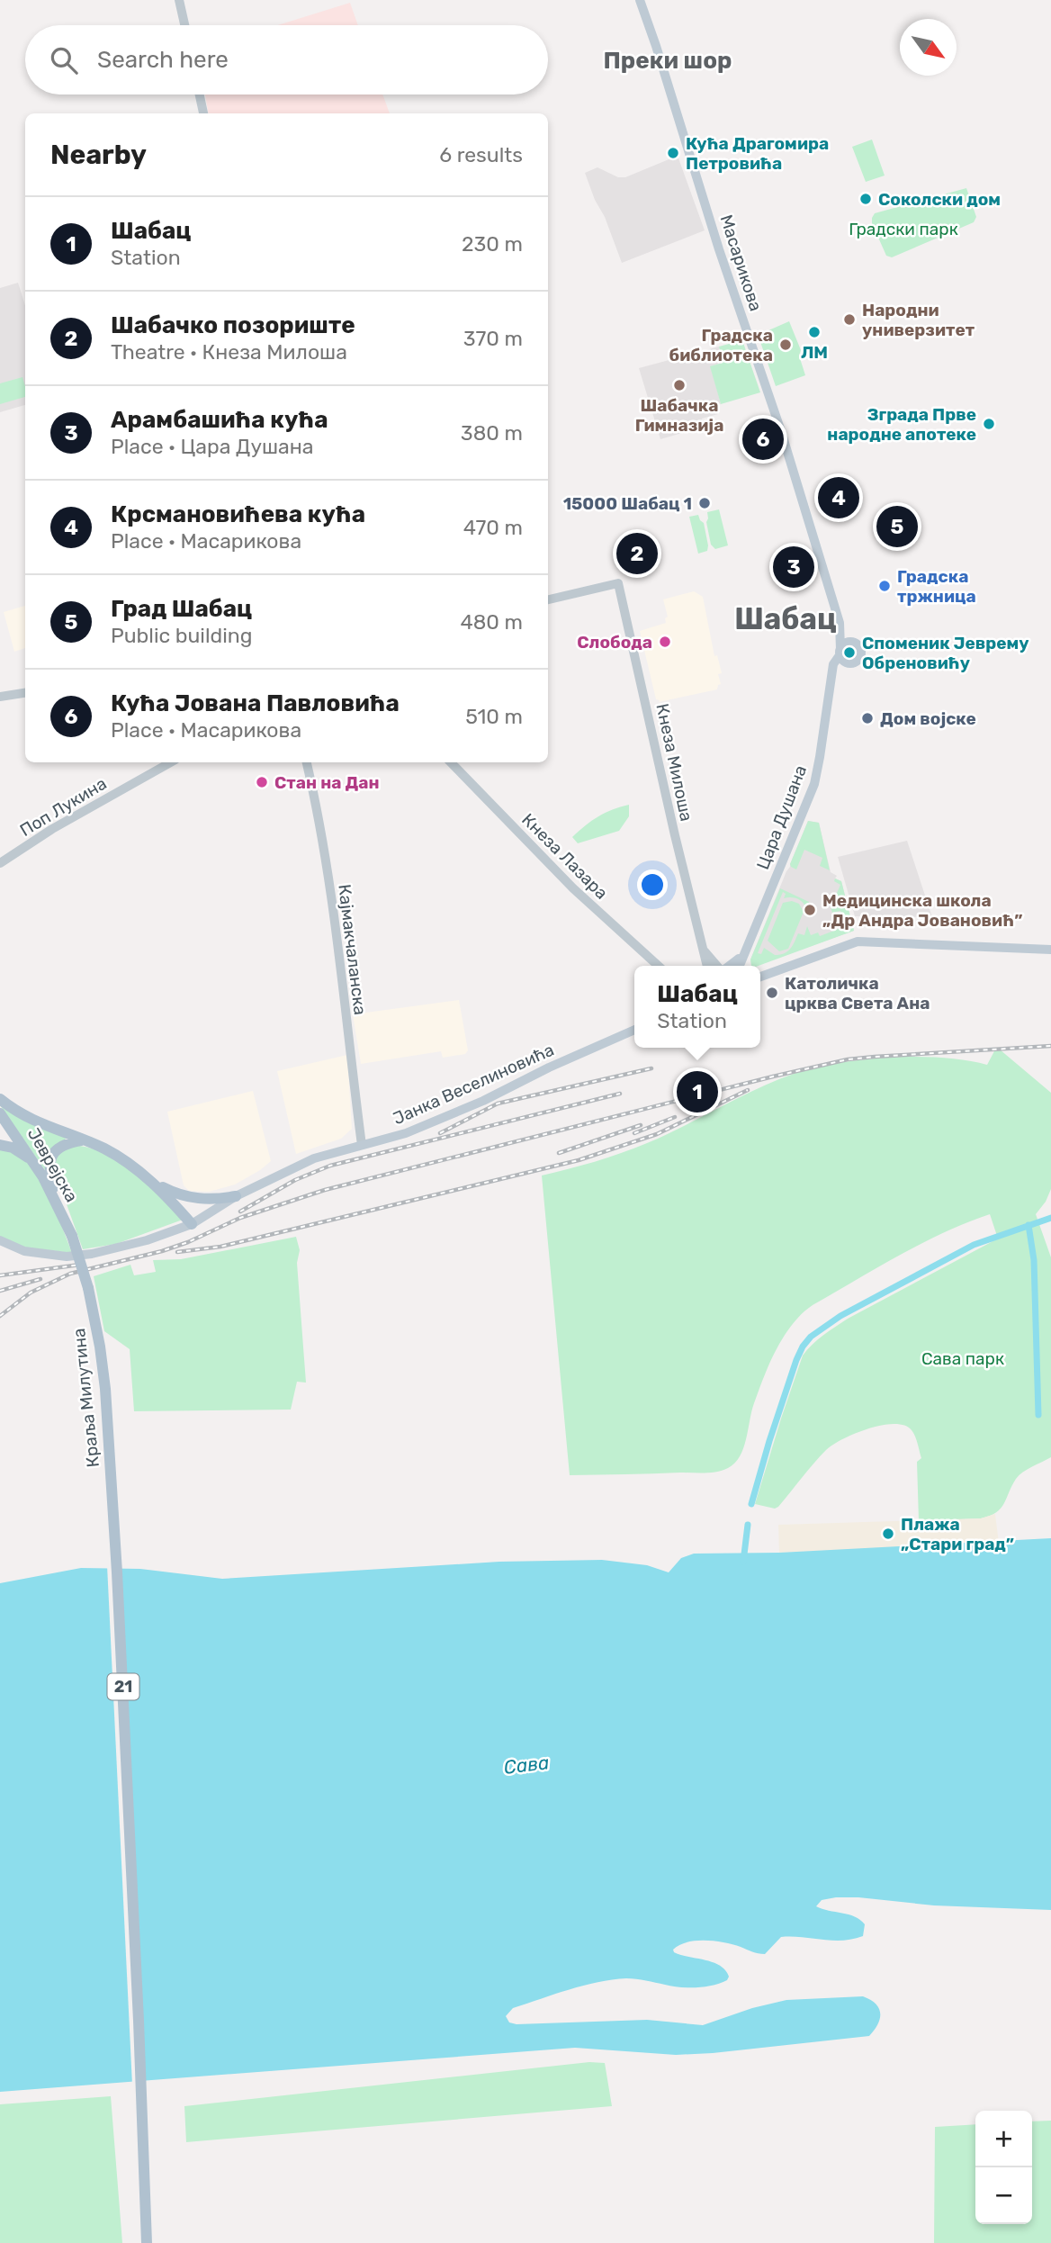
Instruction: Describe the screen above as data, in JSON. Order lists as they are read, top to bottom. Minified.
{"streets":{"main road":["Масарикова","Цара Душана","Јанка Веселиновића","Јеврејска","Краља Милутина","21"],"street":["Кнеза Милоша","Поп Лукина","Кнеза Лазара","Кајмакчаланска"]},"crossings":[["Масарикова","Цара Душана"],["Кајмакчаланска","Јанка Веселиновића"],["Јеврејска","Краља Милутина"]],"districts":["Преки шор","Шабац"],"water":["Сава"],"parks":["Градски парк","Сава парк"],"places":["Кућа Драгомира Петровића","Соколски дом","Народни универзитет","ЛМ","Градска библиотека","Шабачка Гимназија","Зграда Прве народне апотеке","15000 Шабац 1","Градска тржница","Слобода","Споменик Јеврему Обреновићу","Дом војске","Стан на Дан","Медицинска школа „Др Андра Јовановић”","Католичка црква Света Ана","Плажа „Стари град”"],"north":"bottom right","page":{"search":"Search here","heading":["Nearby","6 results"],"list":[{"mark":"1","name":"Шабац","note":"Station","value":"230 m"},{"mark":"2","name":"Шабачко позориште","note":"Theatre · Кнеза Милоша","value":"370 m"},{"mark":"3","name":"Арамбашића кућа","note":"Place · Цара Душана","value":"380 m"},{"mark":"4","name":"Крсмановићева кућа","note":"Place · Масарикова","value":"470 m"},{"mark":"5","name":"Град Шабац","note":"Public building","value":"480 m"},{"mark":"6","name":"Кућа Јована Павловића","note":"Place · Масарикова","value":"510 m"}],"pins":["6","4","5","2","3","1"],"popup":["Шабац","Station"],"map_buttons":["+","−"]}}
